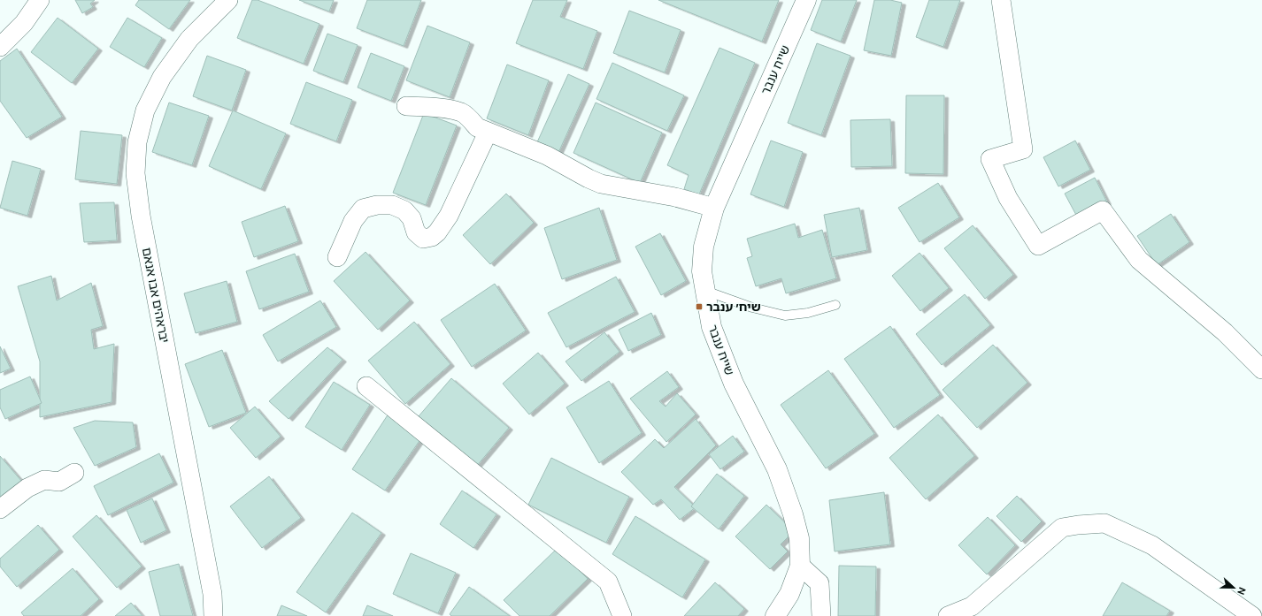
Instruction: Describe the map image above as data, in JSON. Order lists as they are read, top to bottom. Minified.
{"streets":{"street":["שייח ענבר","יבראהים אבו אנאם"]},"places":{"transit":["שיח׳ ענבר"]},"north":"right"}
